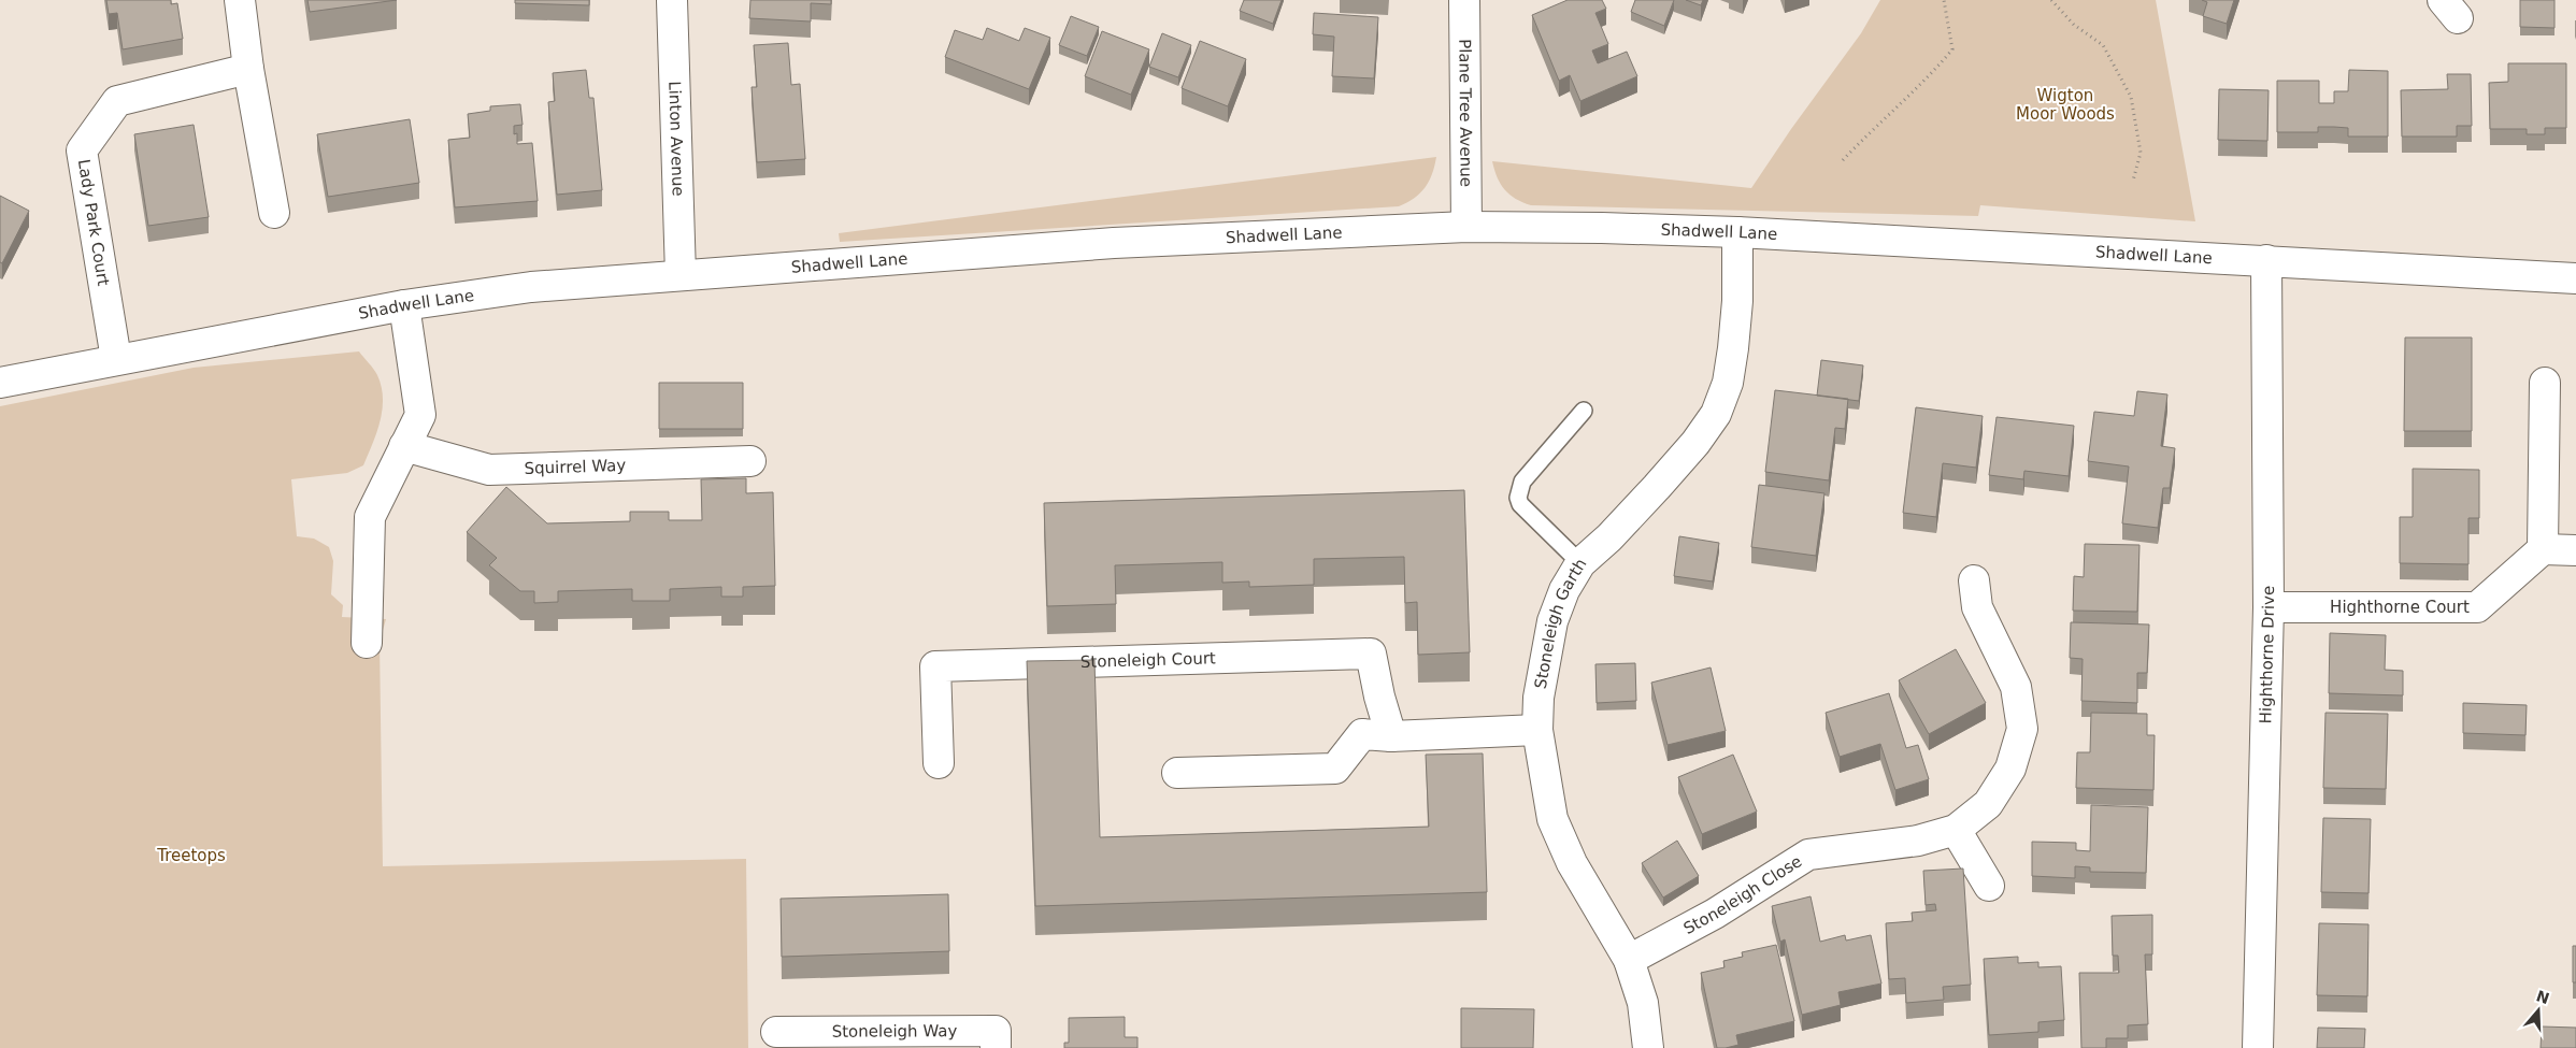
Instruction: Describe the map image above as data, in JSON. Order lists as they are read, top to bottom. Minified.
{"streets":{"street":["Plane Tree Avenue","Linton Avenue","Lady Park Court","Shadwell Lane","Squirrel Way","Highthorne Court","Stoneleigh Garth","Highthorne Drive","Stoneleigh Court","Stoneleigh Close","Stoneleigh Way"]},"crossings":[["Plane Tree Avenue","Shadwell Lane"],["Linton Avenue","Shadwell Lane"],["Lady Park Court","Shadwell Lane"],["Shadwell Lane","Stoneleigh Garth"],["Shadwell Lane","Highthorne Drive"],["Highthorne Court","Highthorne Drive"],["Stoneleigh Garth","Stoneleigh Close"]],"parks":["Wigton Moor Woods","Treetops"],"north":"top"}
